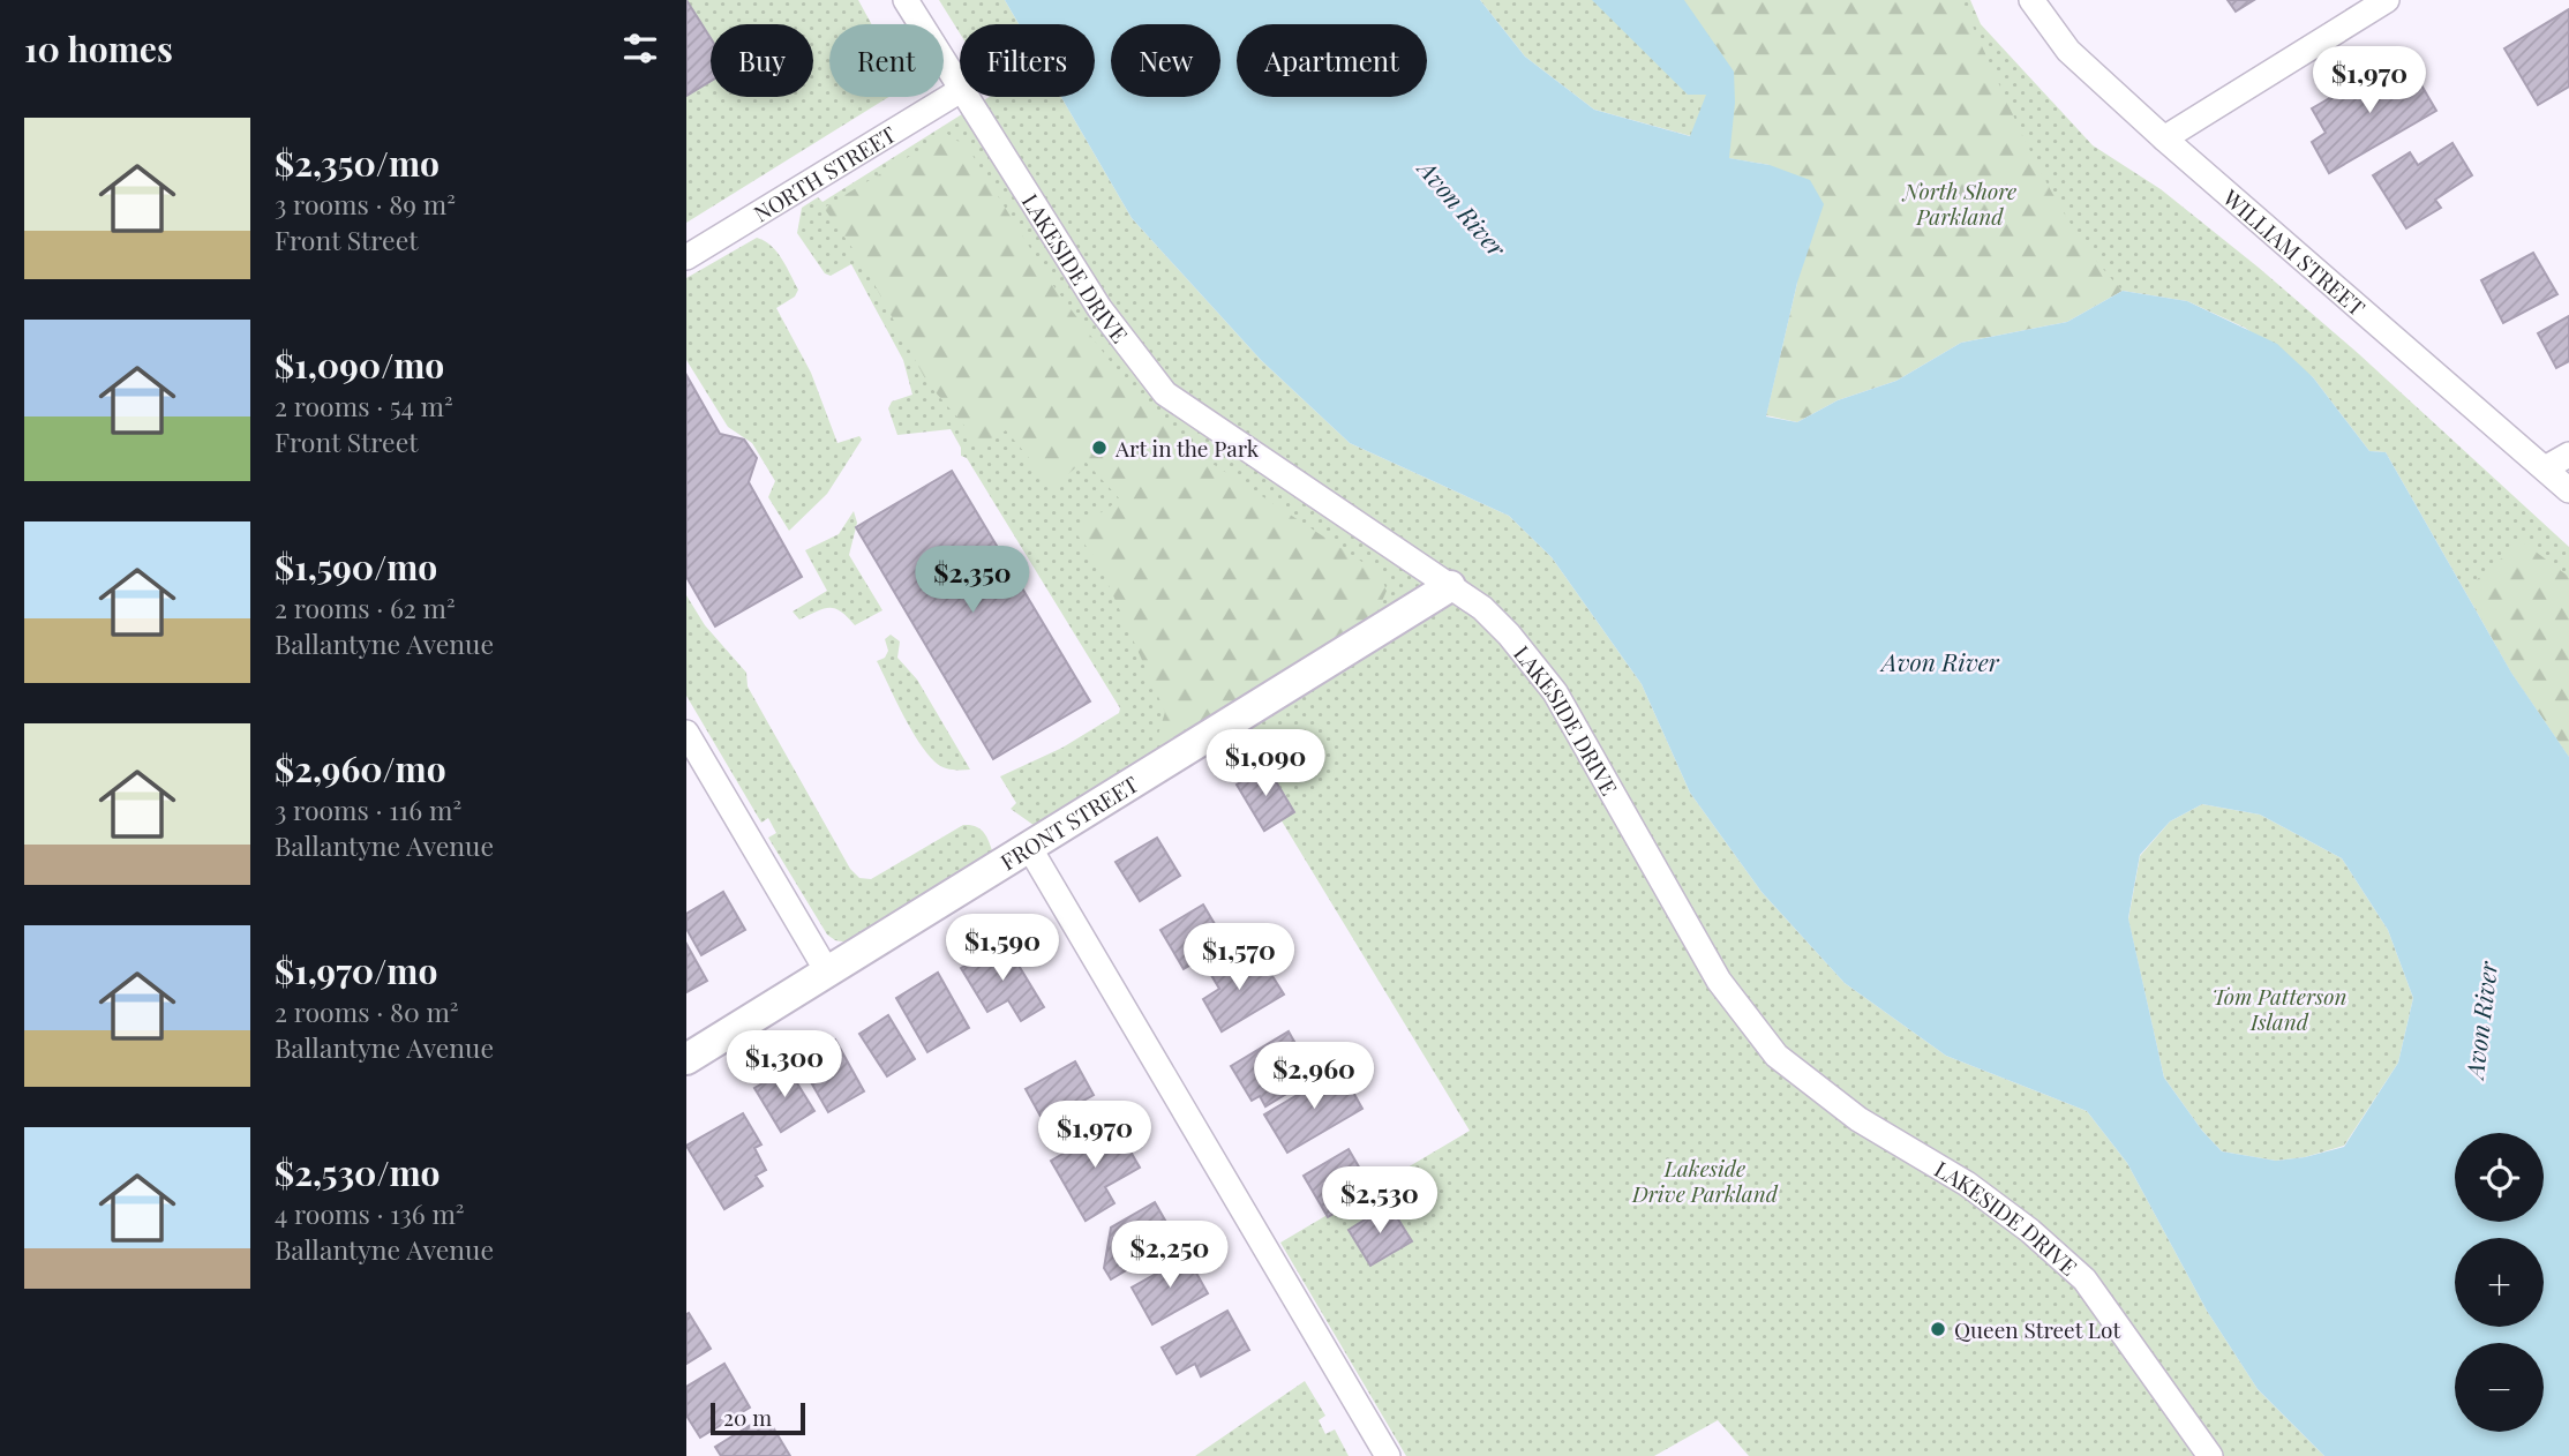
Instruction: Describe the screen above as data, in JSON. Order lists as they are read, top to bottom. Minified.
{"streets":{"street":["NORTH STREET","WILLIAM STREET","LAKESIDE DRIVE","FRONT STREET"]},"crossings":[["LAKESIDE DRIVE","FRONT STREET"]],"water":["Avon River"],"parks":["North Shore Parkland","Tom Patterson Island","Lakeside Drive Parkland"],"places":["Art in the Park","Queen Street Lot"],"scale_bar":"20 m","page":{"heading":"10 homes","chip":["Buy","Rent","Filters","New","Apartment"],"price":["$1,970","$2,350","$1,090","$1,590","$1,570","$1,300","$2,960","$1,970","$2,530","$2,250"],"list":[{"name":"$2,350/mo","note":"3 rooms · 89 m² · Front Street"},{"name":"$1,090/mo","note":"2 rooms · 54 m² · Front Street"},{"name":"$1,590/mo","note":"2 rooms · 62 m² · Ballantyne Avenue"},{"name":"$2,960/mo","note":"3 rooms · 116 m² · Ballantyne Avenue"},{"name":"$1,970/mo","note":"2 rooms · 80 m² · Ballantyne Avenue"},{"name":"$2,530/mo","note":"4 rooms · 136 m² · Ballantyne Avenue"}],"map_buttons":["+","−"],"scale":"20 m"}}
